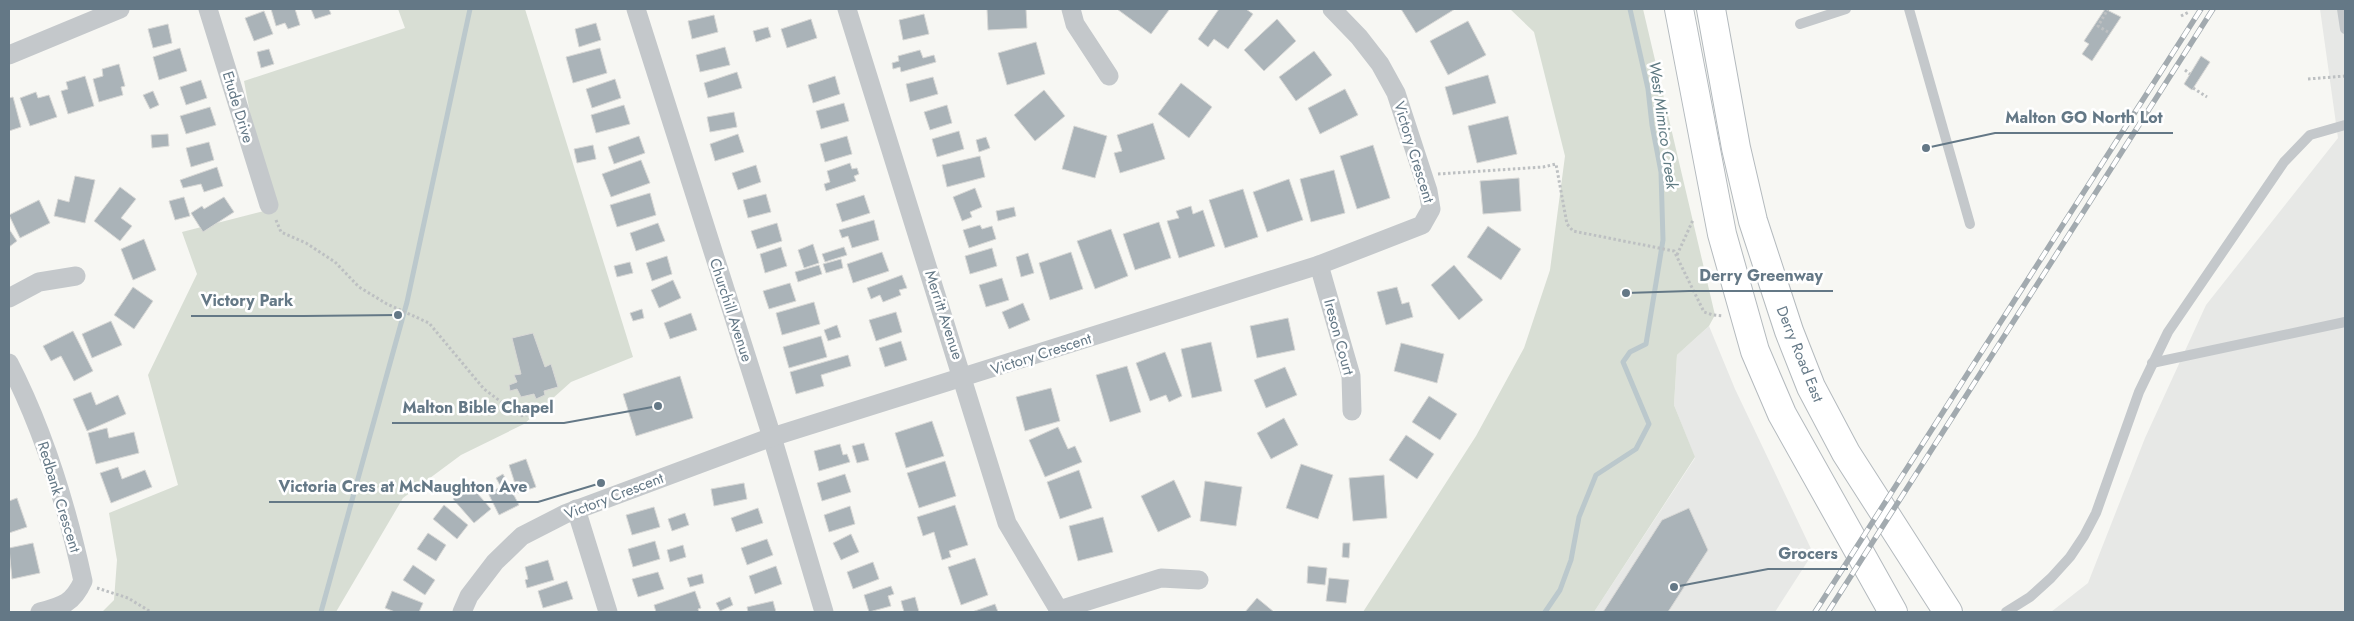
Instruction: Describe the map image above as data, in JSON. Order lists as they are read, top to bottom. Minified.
{"streets":{"main road":["Derry Road East"],"street":["Etude Drive","Victory Crescent","Churchill Avenue","Merritt Avenue","Ireson Court","Redbank Crescent"]},"crossings":[["Victory Crescent","Churchill Avenue"],["Victory Crescent","Merritt Avenue"],["Victory Crescent","Ireson Court"]],"water":["West Mimico Creek"],"places":["Malton GO North Lot","Derry Greenway","Victory Park","Malton Bible Chapel","Victoria Cres at McNaughton Ave","Grocers"]}
